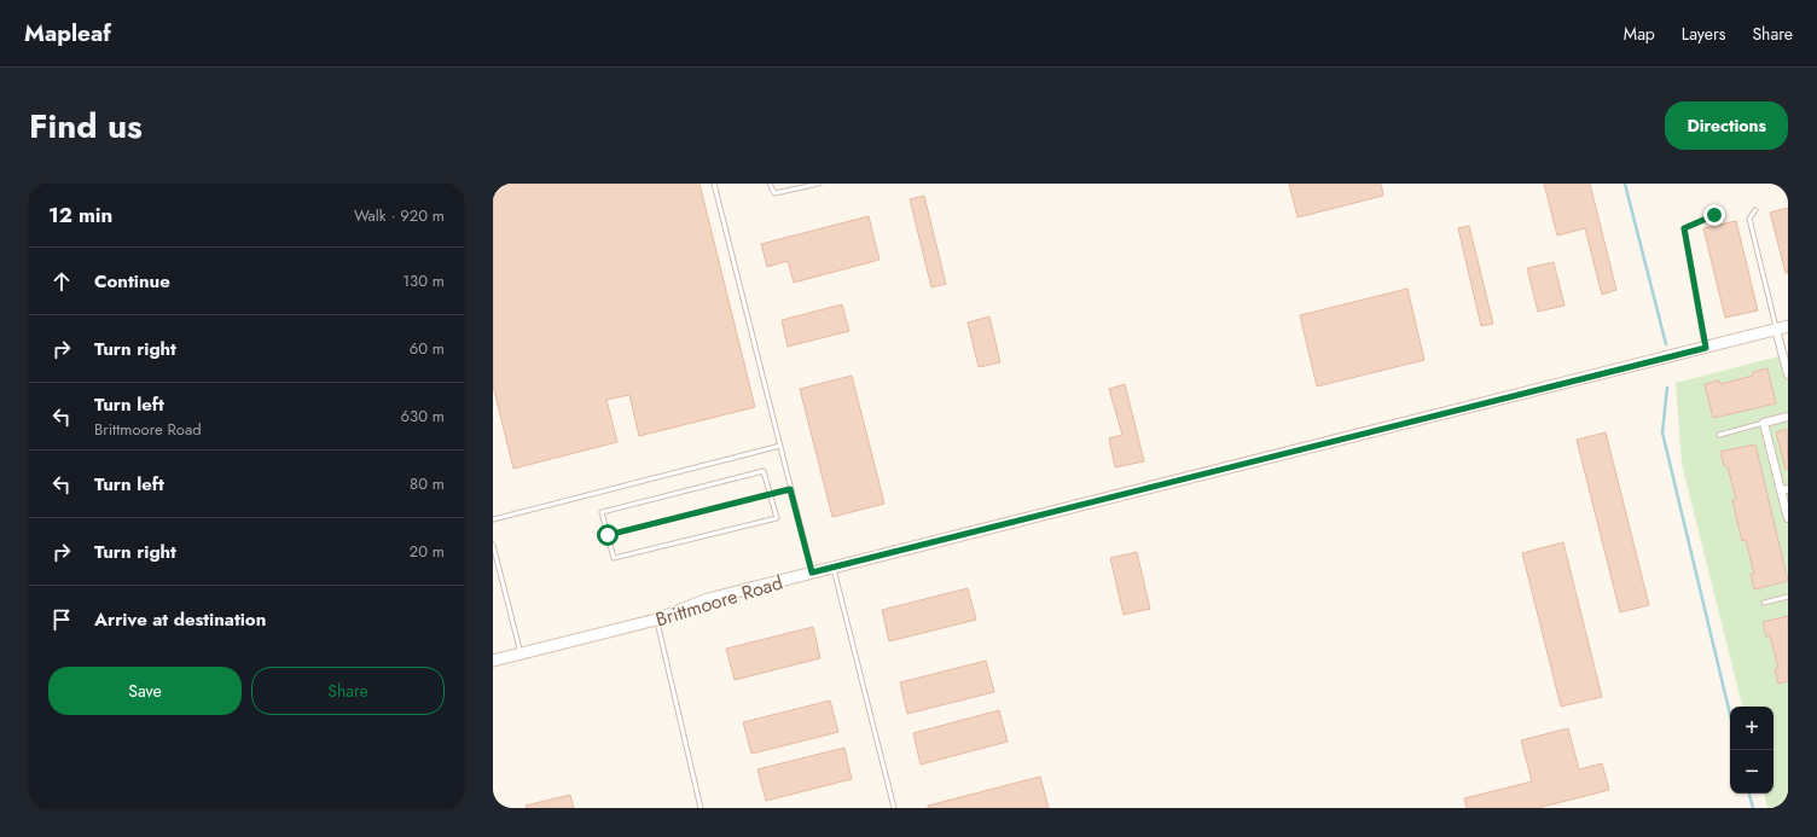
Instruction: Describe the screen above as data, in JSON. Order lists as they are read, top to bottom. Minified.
{"streets":{"main road":["Brittmoore Road"]},"page":{"header":"Mapleaf","nav":["Map","Layers","Share"],"title":"Find us","buttons":["Directions",["Save","Share"]],"heading":["12 min","Walk · 920 m"],"list":[["Continue","130 m"],["Turn right","60 m"],["Turn left","Brittmoore Road","630 m"],["Turn left","80 m"],["Turn right","20 m"],"Arrive at destination"],"map_buttons":["+","−"]}}
